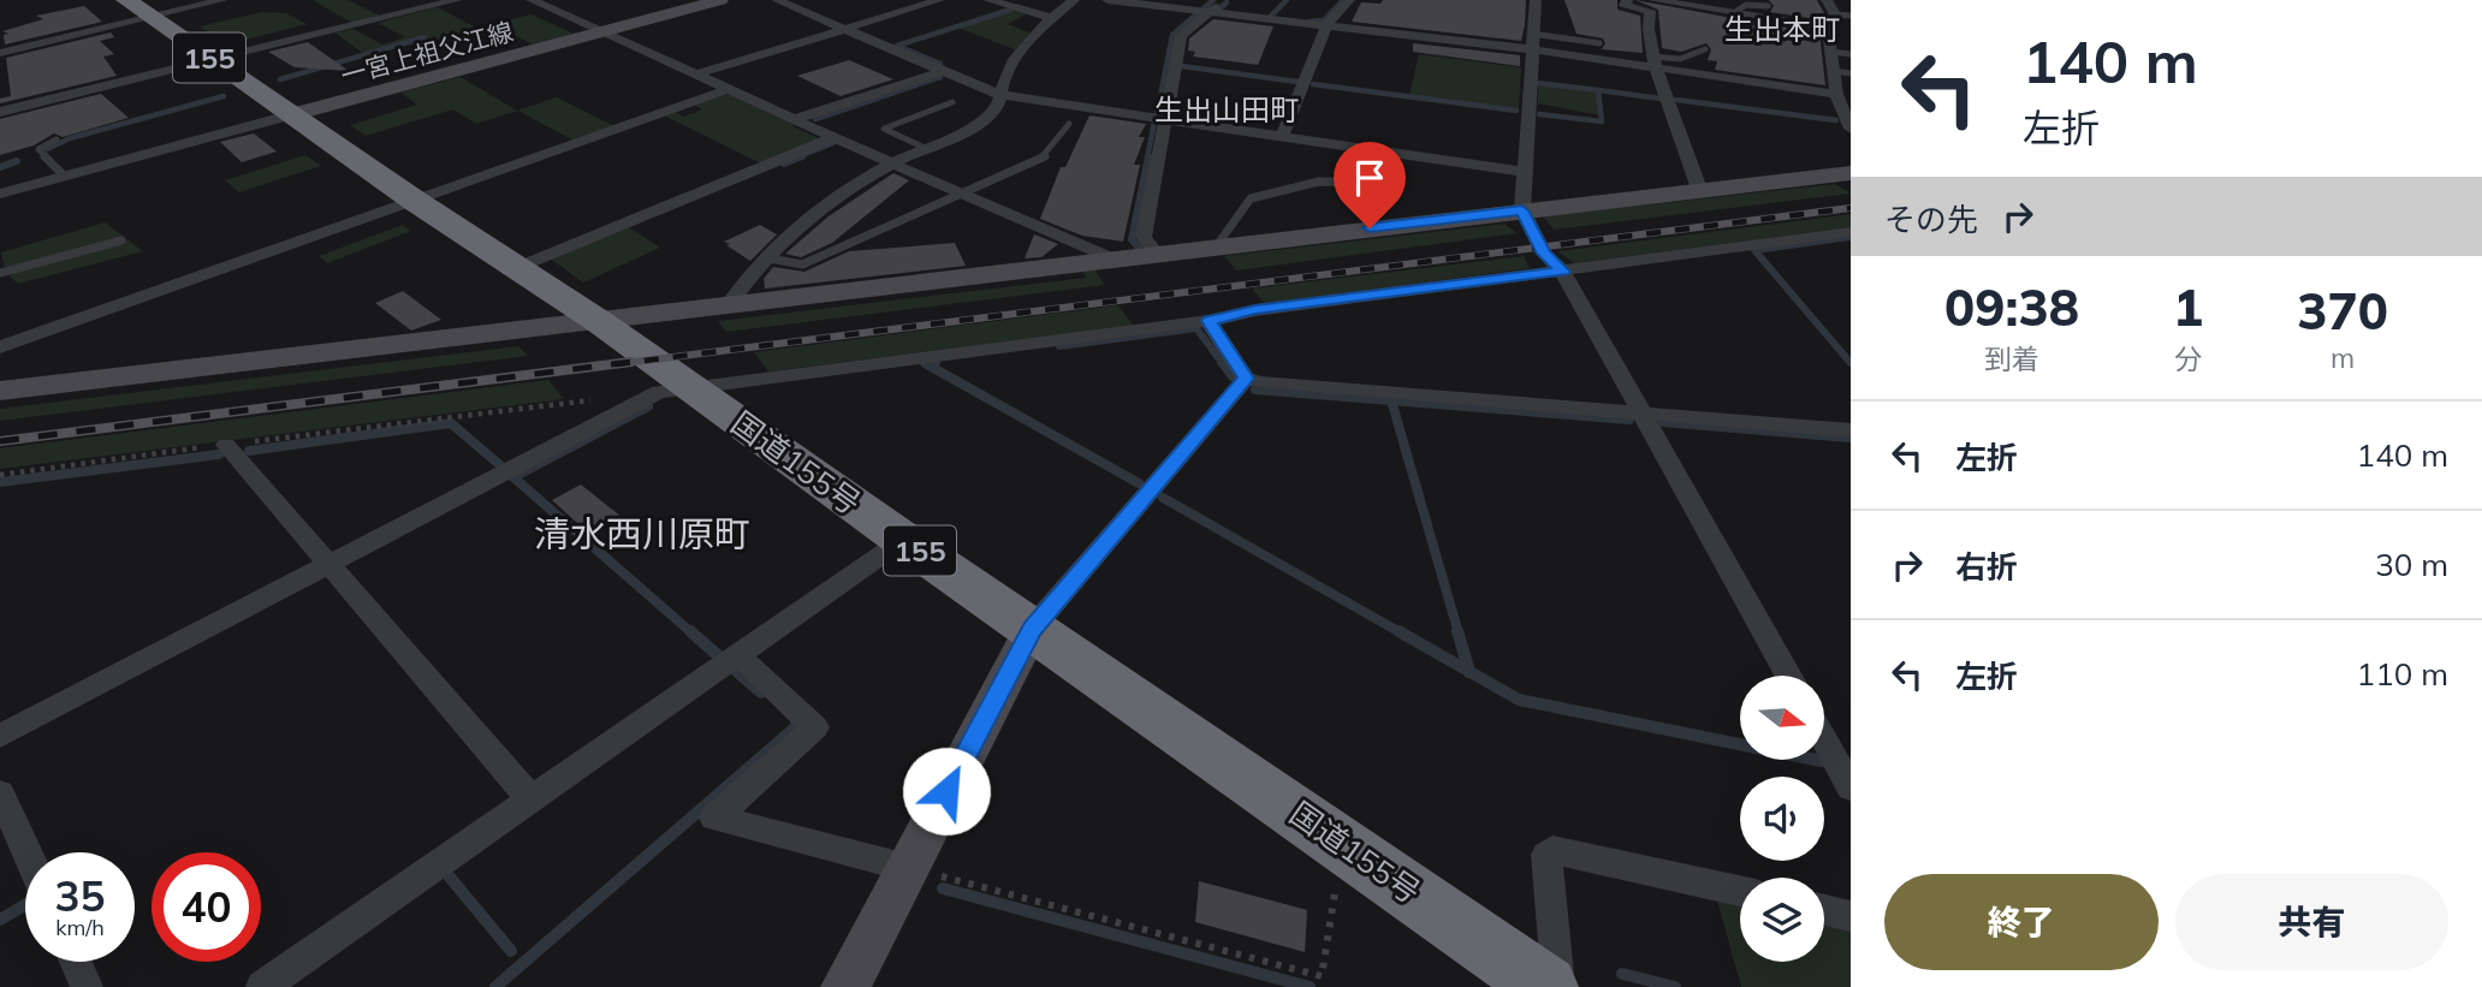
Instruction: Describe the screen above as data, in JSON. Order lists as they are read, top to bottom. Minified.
{"streets":{"highway":["155","国道155号"],"street":["一宮上祖父江線"]},"crossings":[["一宮上祖父江線","国道155号"]],"districts":["生出本町","生出山田町","清水西川原町"],"north":"right","page":{"turn":["140 m","左折"],"then":"その先","eta":["09:38","到着","1","分","370","m"],"list":[{"name":"左折","value":"140 m"},{"name":"右折","value":"30 m"},{"name":"左折","value":"110 m"}],"speed":"35 km/h","limit":"40","buttons":["終了","共有"]}}
